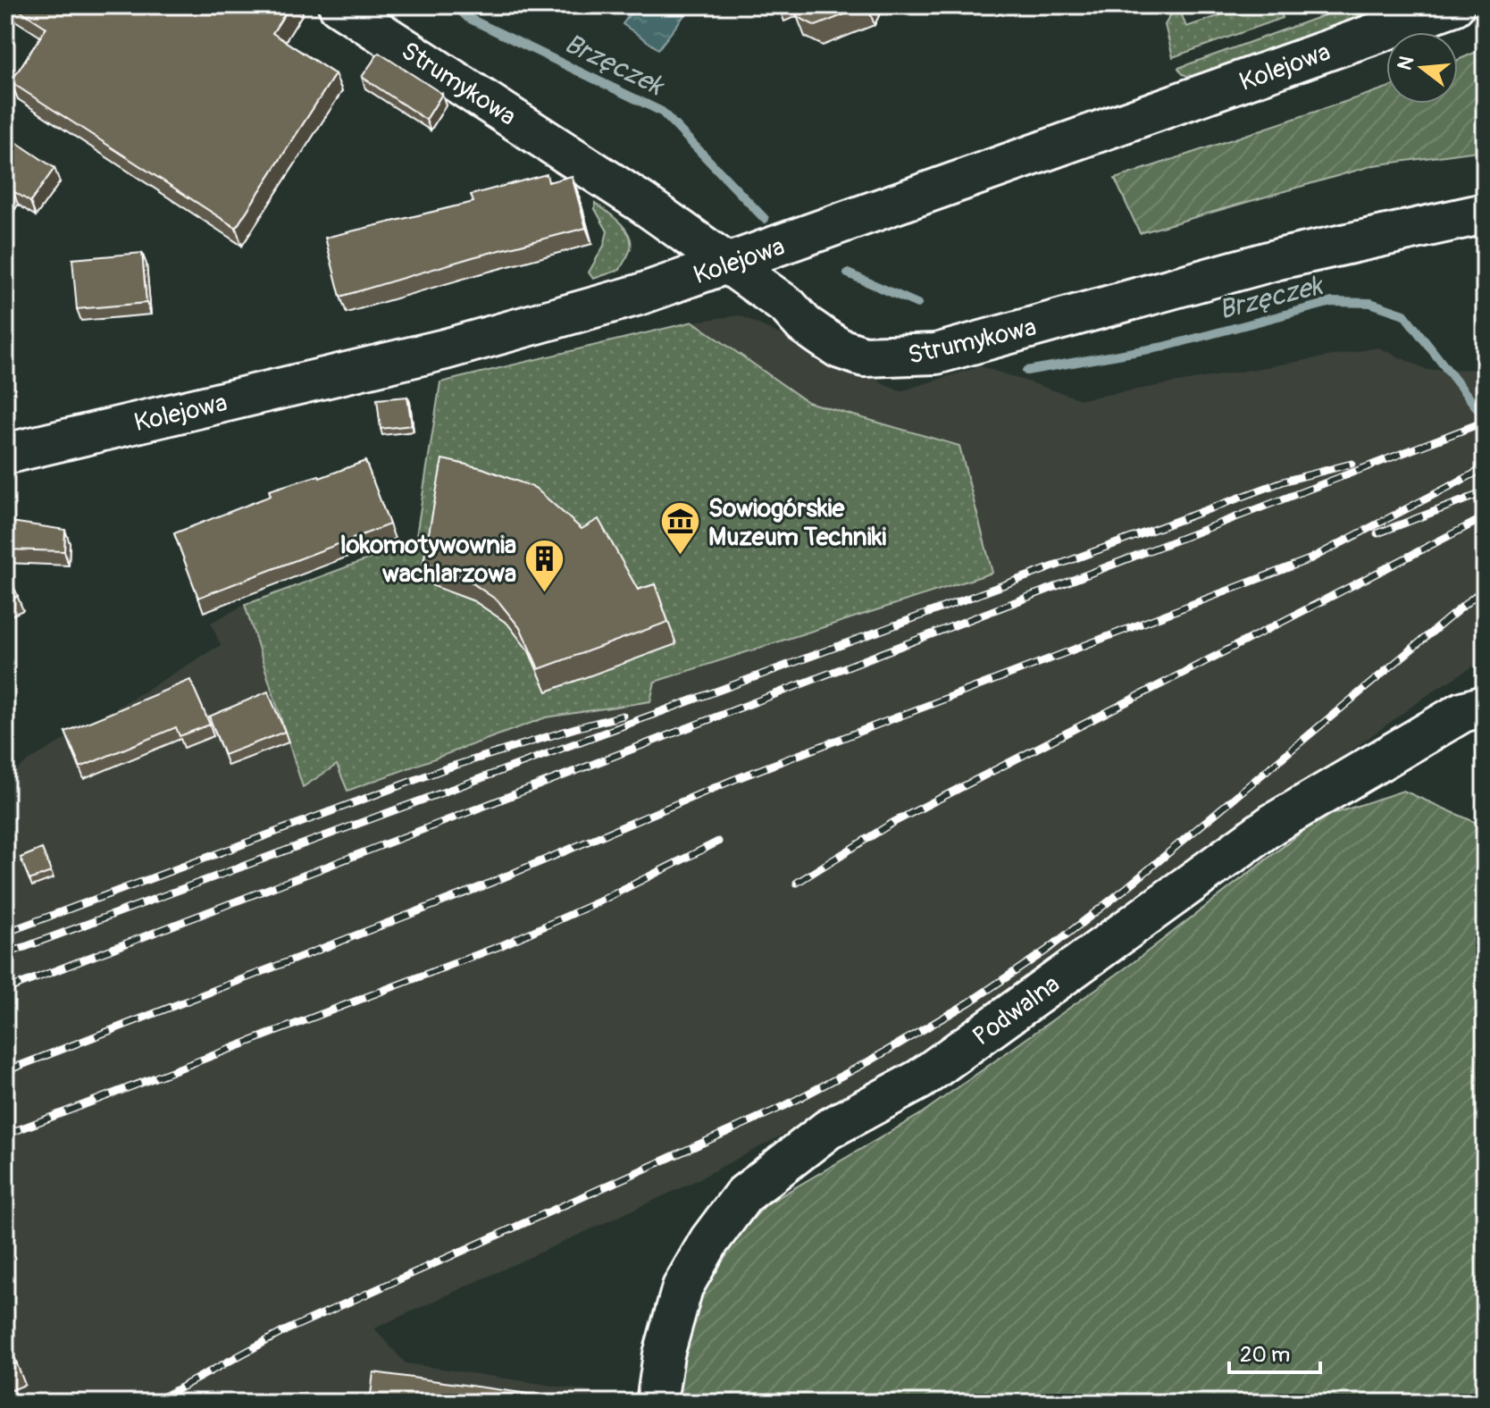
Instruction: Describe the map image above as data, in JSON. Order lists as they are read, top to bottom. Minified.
{"streets":{"street":["Kolejowa","Strumykowa","Podwalna"]},"crossings":[["Kolejowa","Strumykowa"]],"water":["Brzęczek"],"places":{"museum":["Sowiogórskie Muzeum Techniki"],"building":["lokomotywownia wachlarzowa"]},"scale_bar":"20 m","north":"left"}
